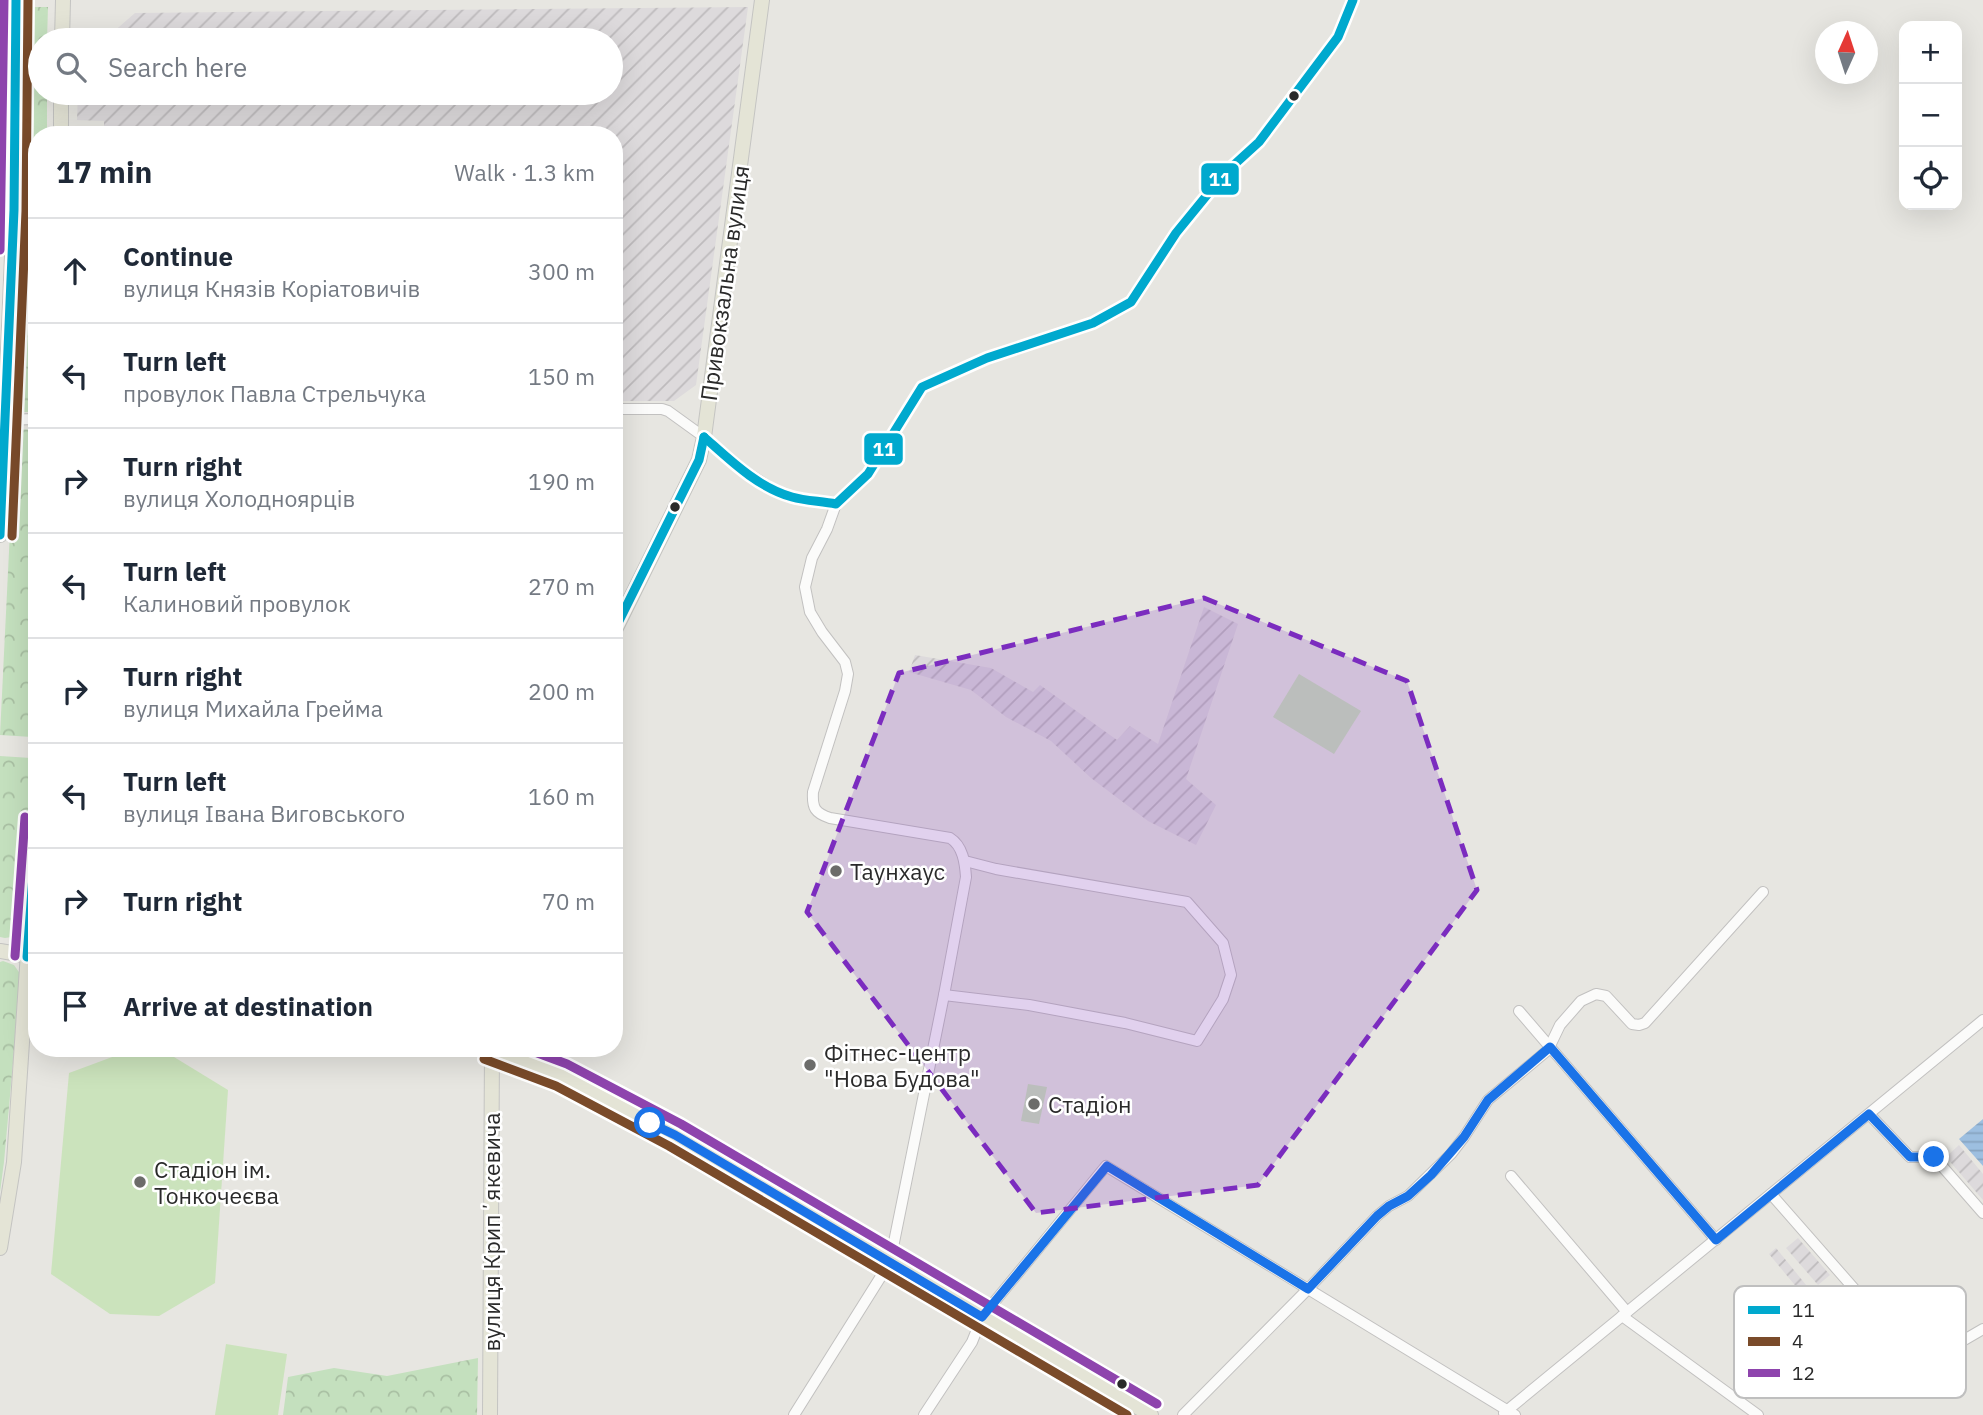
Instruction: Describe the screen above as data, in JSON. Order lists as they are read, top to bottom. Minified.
{"streets":{"main road":["Привокзальна вулиця","вулиця Крипʼякевича"]},"places":["Таунхаус","Фітнес-центр \"Нова Будова\"","Стадіон","Стадіон ім. Тонкочеєва"],"lines":["transit line 11","transit line 4","transit line 12"],"legend":["11","4","12"],"north":"top","page":{"map_buttons":["+","−"],"search":"Search here","heading":["17 min","Walk · 1.3 km"],"list":[["Continue","вулиця Князів Коріатовичів","300 m"],["Turn left","провулок Павла Стрельчука","150 m"],["Turn right","вулиця Холодноярців","190 m"],["Turn left","Калиновий провулок","270 m"],["Turn right","вулиця Михайла Грейма","200 m"],["Turn left","вулиця Івана Виговського","160 m"],["Turn right","70 m"],"Arrive at destination"]}}
